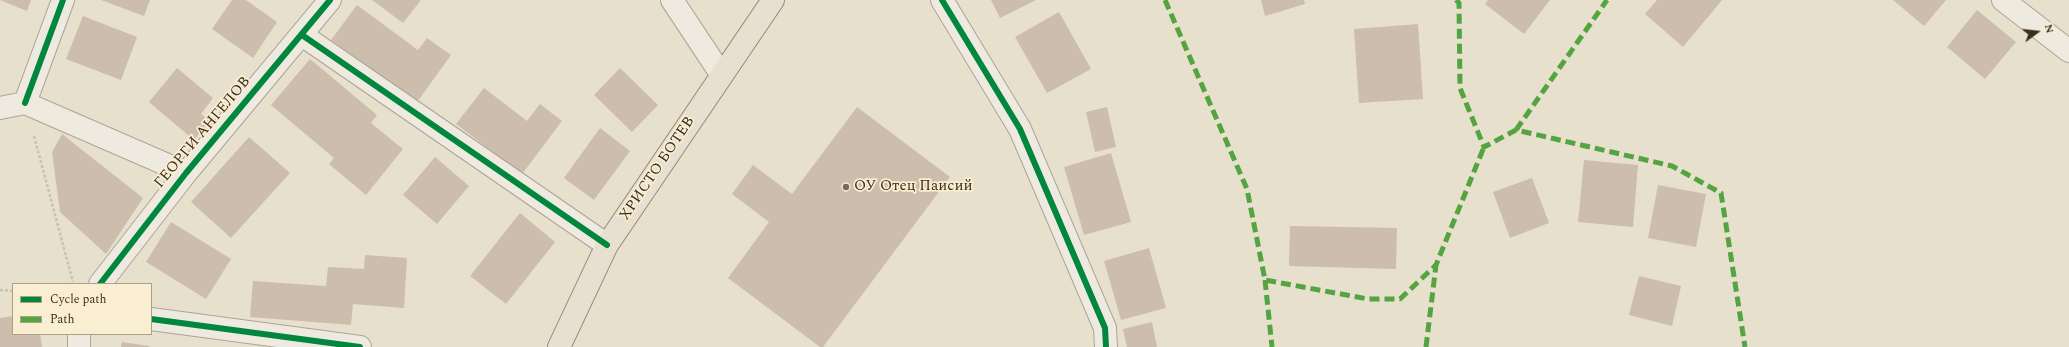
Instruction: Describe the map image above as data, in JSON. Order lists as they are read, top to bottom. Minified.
{"streets":{"main road":["ХРИСТО БОТЕВ"],"street":["ГЕОРГИ АНГЕЛОВ"]},"places":["ОУ Отец Паисий"],"legend":["Cycle path","Path"],"north":"right"}
